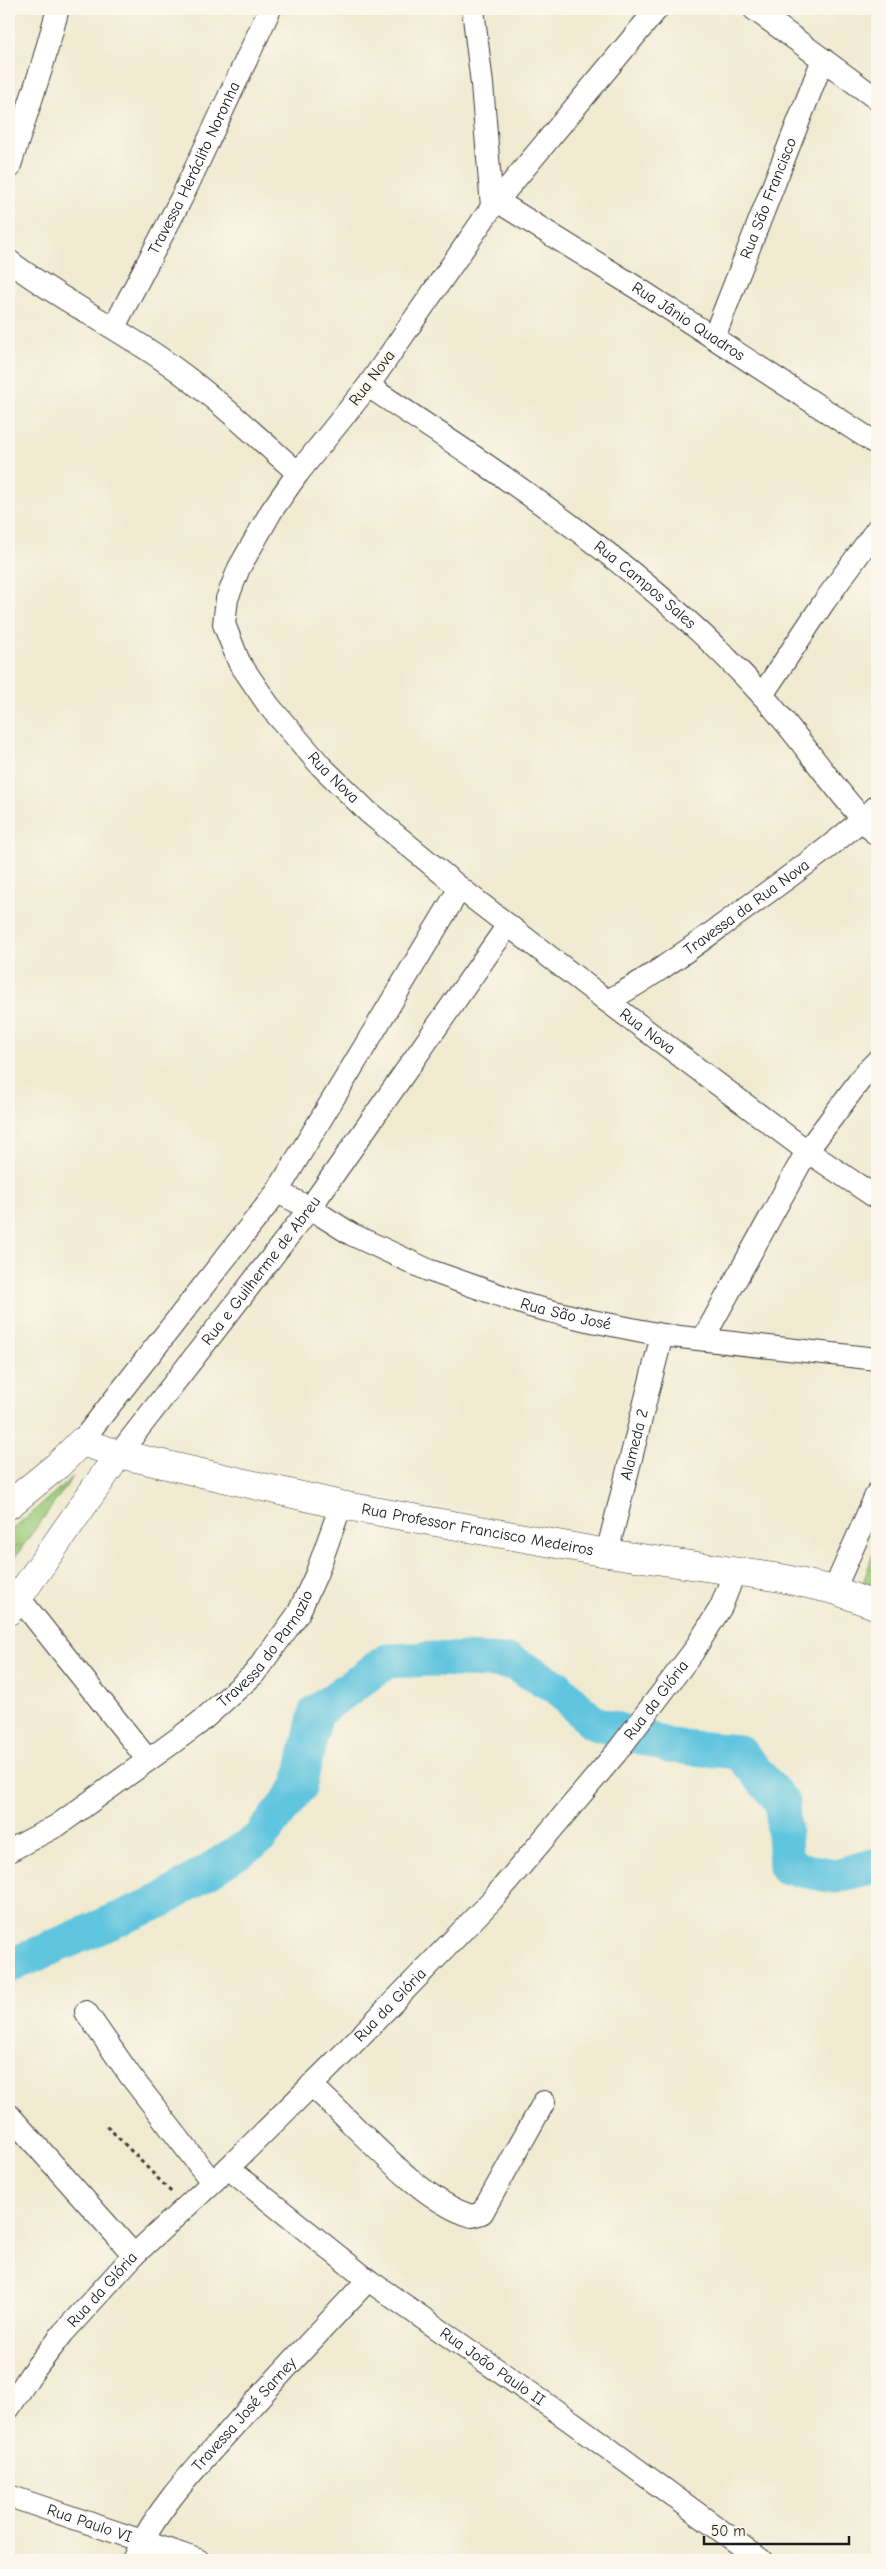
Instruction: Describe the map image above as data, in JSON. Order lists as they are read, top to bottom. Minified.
{"streets":{"street":["Travessa Heráclito Noronha","Rua São Francisco","Rua Jânio Quadros","Rua Nova","Rua Campos Sales","Travessa da Rua Nova","Rua e Guilherme de Abreu","Rua São José","Alameda 2","Rua Professor Francisco Medeiros","Travessa do Parnazio","Rua da Glória","Rua João Paulo II","Travessa José Sarney","Rua Paulo VI"]},"crossings":[["Rua São Francisco","Rua Jânio Quadros"],["Rua Jânio Quadros","Rua Nova"],["Rua Nova","Rua Campos Sales"],["Rua Nova","Travessa da Rua Nova"],["Rua Nova","Rua e Guilherme de Abreu"],["Rua Campos Sales","Travessa da Rua Nova"],["Rua e Guilherme de Abreu","Rua São José"],["Rua e Guilherme de Abreu","Rua Professor Francisco Medeiros"],["Rua São José","Alameda 2"],["Alameda 2","Rua Professor Francisco Medeiros"],["Rua Professor Francisco Medeiros","Travessa do Parnazio"],["Rua Professor Francisco Medeiros","Rua da Glória"],["Rua da Glória","Rua João Paulo II"],["Rua João Paulo II","Travessa José Sarney"],["Travessa José Sarney","Rua Paulo VI"]],"scale_bar":"50 m"}
